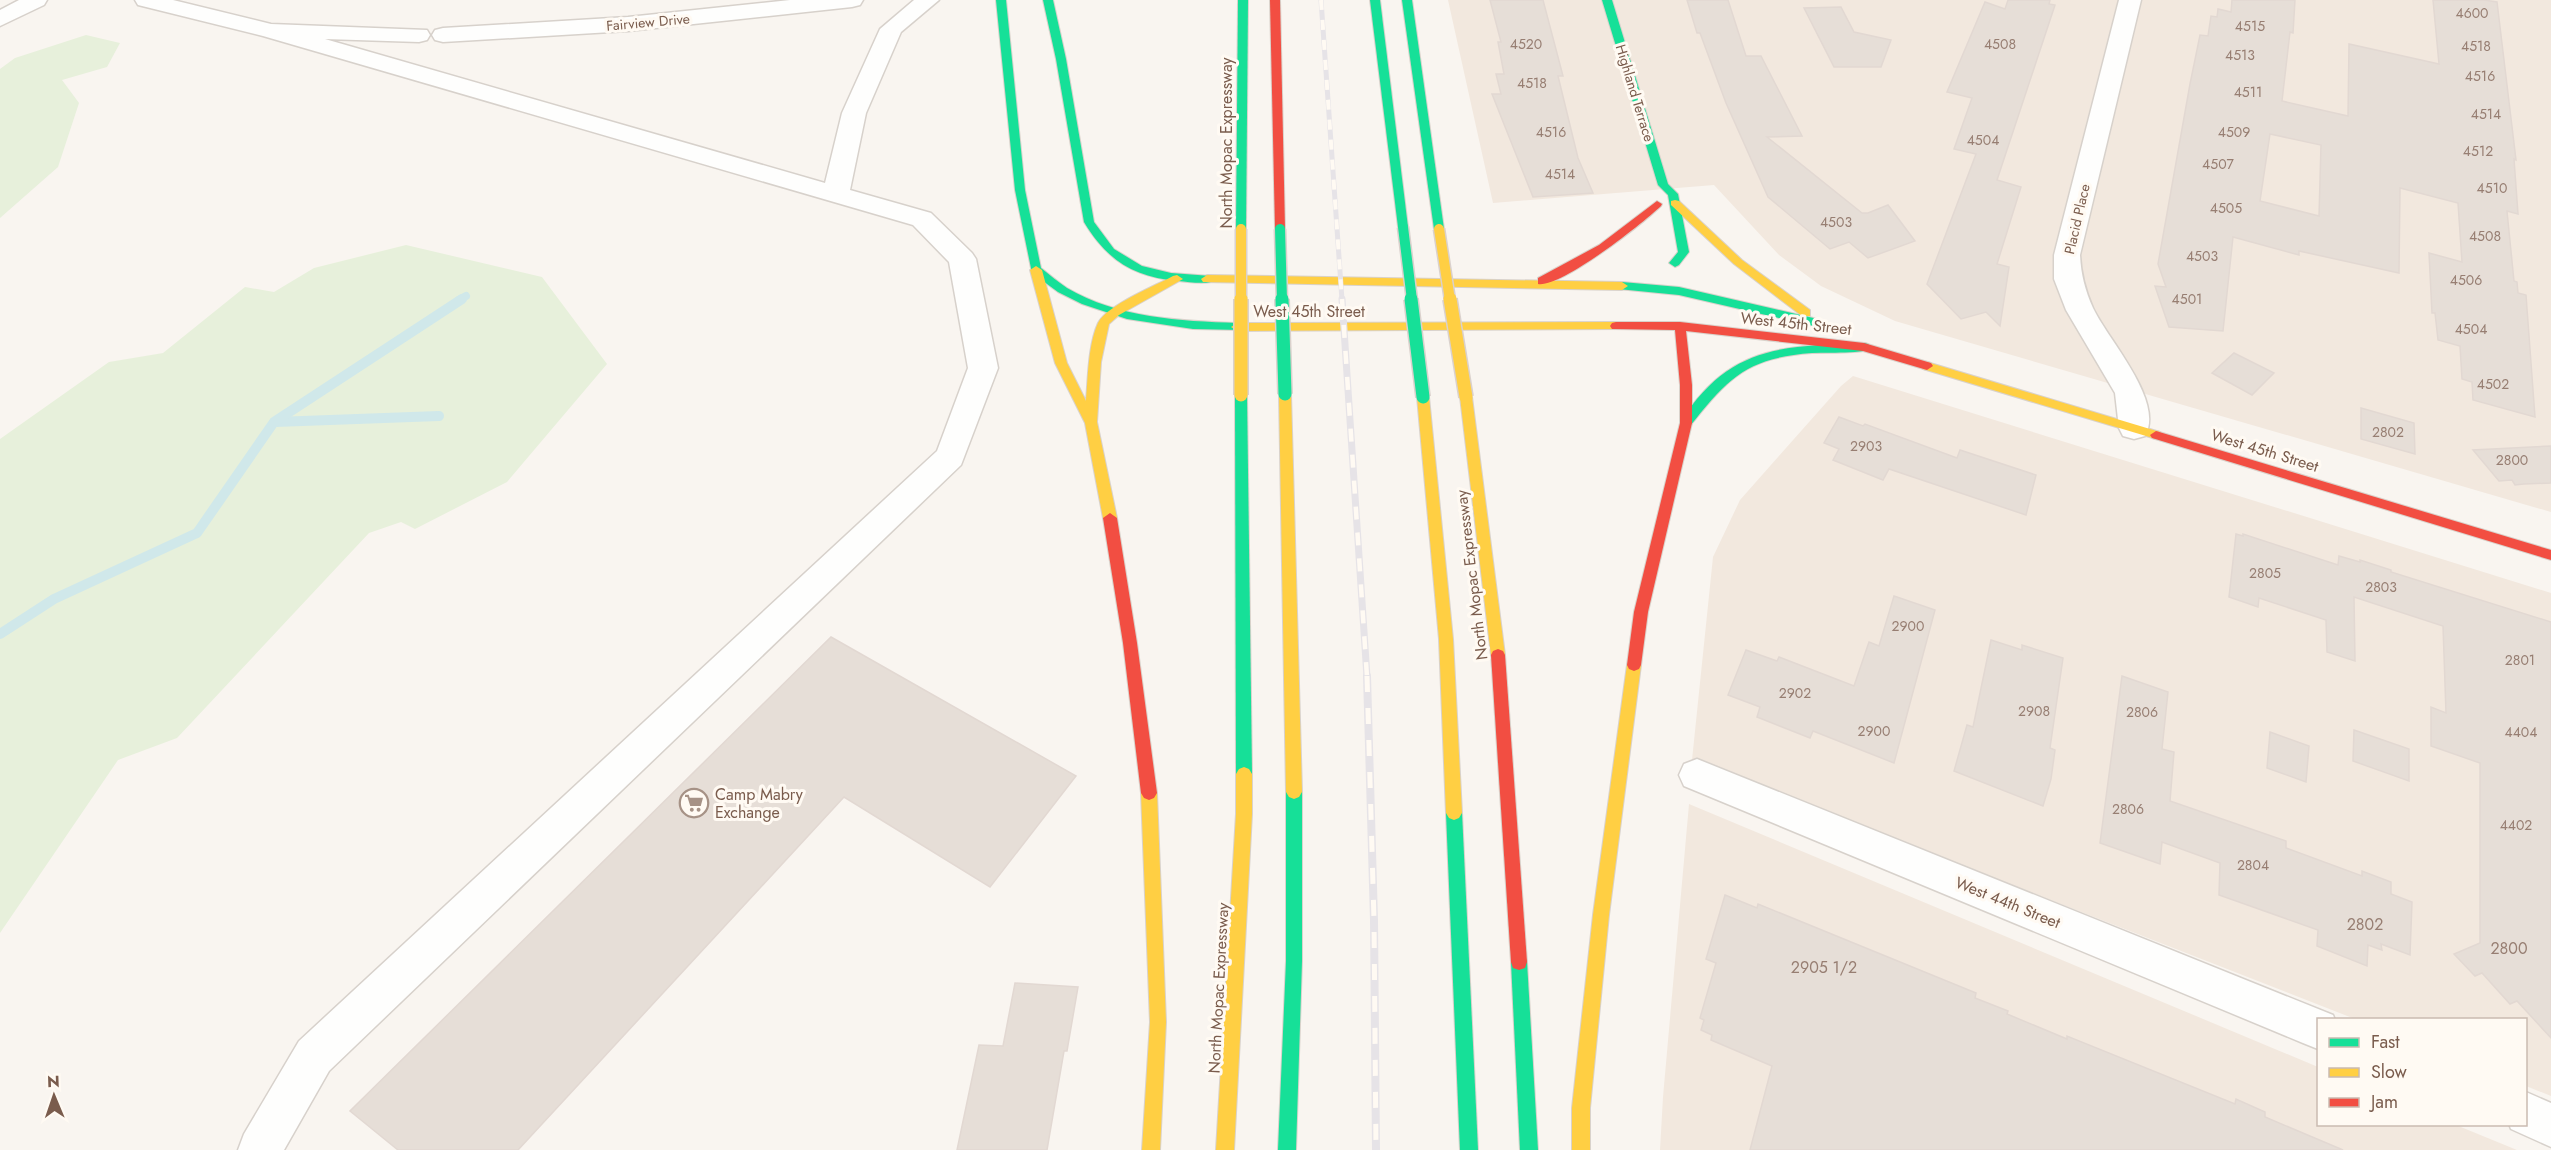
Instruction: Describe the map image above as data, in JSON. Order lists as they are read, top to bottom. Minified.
{"streets":{"main road":["Highland Terrace","North Mopac Expressway","West 45th Street"],"street":["Fairview Drive","Placid Place","West 44th Street"]},"crossings":[["Highland Terrace","West 45th Street"],["Placid Place","West 45th Street"]],"places":{"supermarket":["Camp Mabry Exchange"]},"house_numbers":["4600","4515","4520","4508","4518","4513","4516","4518","4511","4514","4516","4509","4504","4512","4507","4514","4510","4505","4503","4508","4503","4506","4501","4504","4502","2802","2903","2800","2805","2803","2900","2801","2902","2908","2806","2900","4404","2806","4402","2804","2802","2800","2905 1/2"],"legend":["Fast","Slow","Jam"],"north":"top"}
